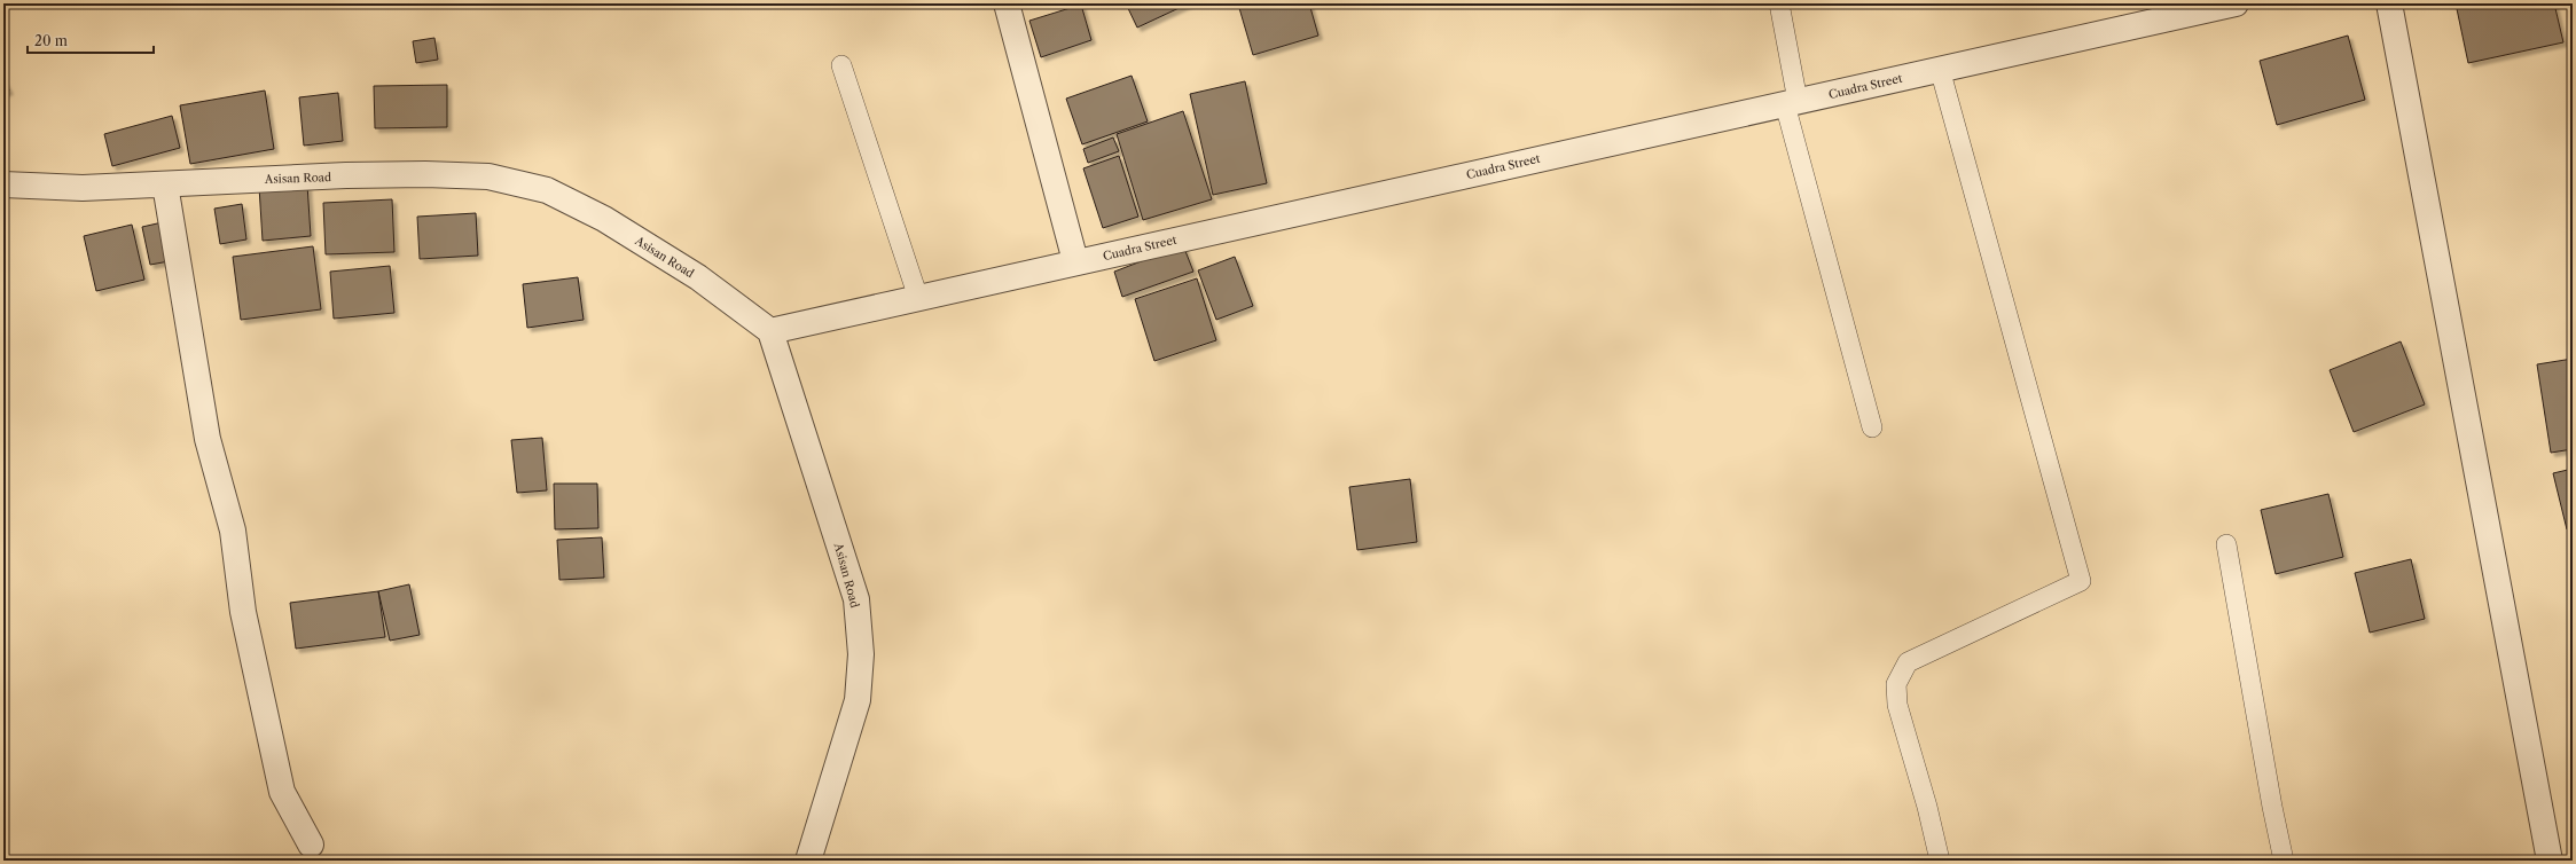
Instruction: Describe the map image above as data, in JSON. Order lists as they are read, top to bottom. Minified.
{"streets":{"street":["Cuadra Street","Asisan Road"]},"crossings":[["Cuadra Street","Asisan Road"]],"scale_bar":"20 m"}
